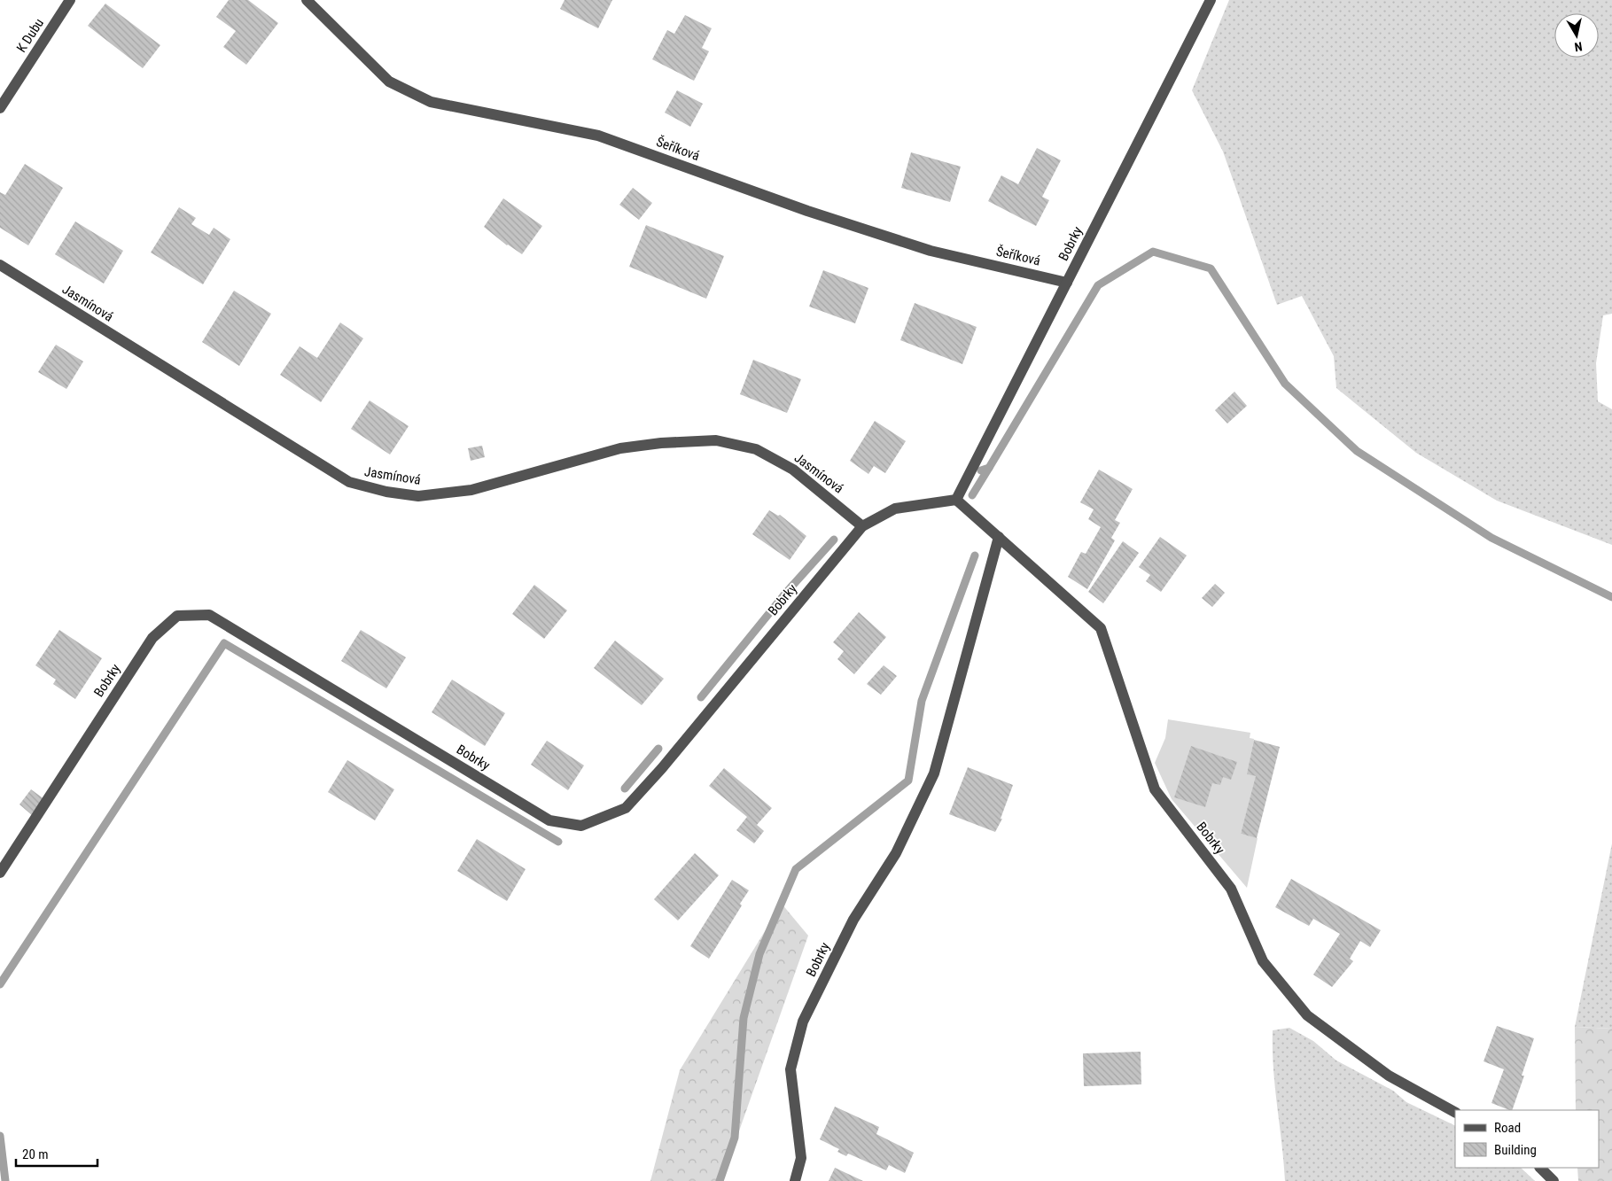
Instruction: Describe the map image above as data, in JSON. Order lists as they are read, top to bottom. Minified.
{"streets":{"street":["K Dubu","Šeříková","Bobrky","Jasmínová"]},"crossings":[["Šeříková","Bobrky"],["Bobrky","Jasmínová"]],"legend":["Road","Building"],"scale_bar":"20 m","north":"bottom"}
